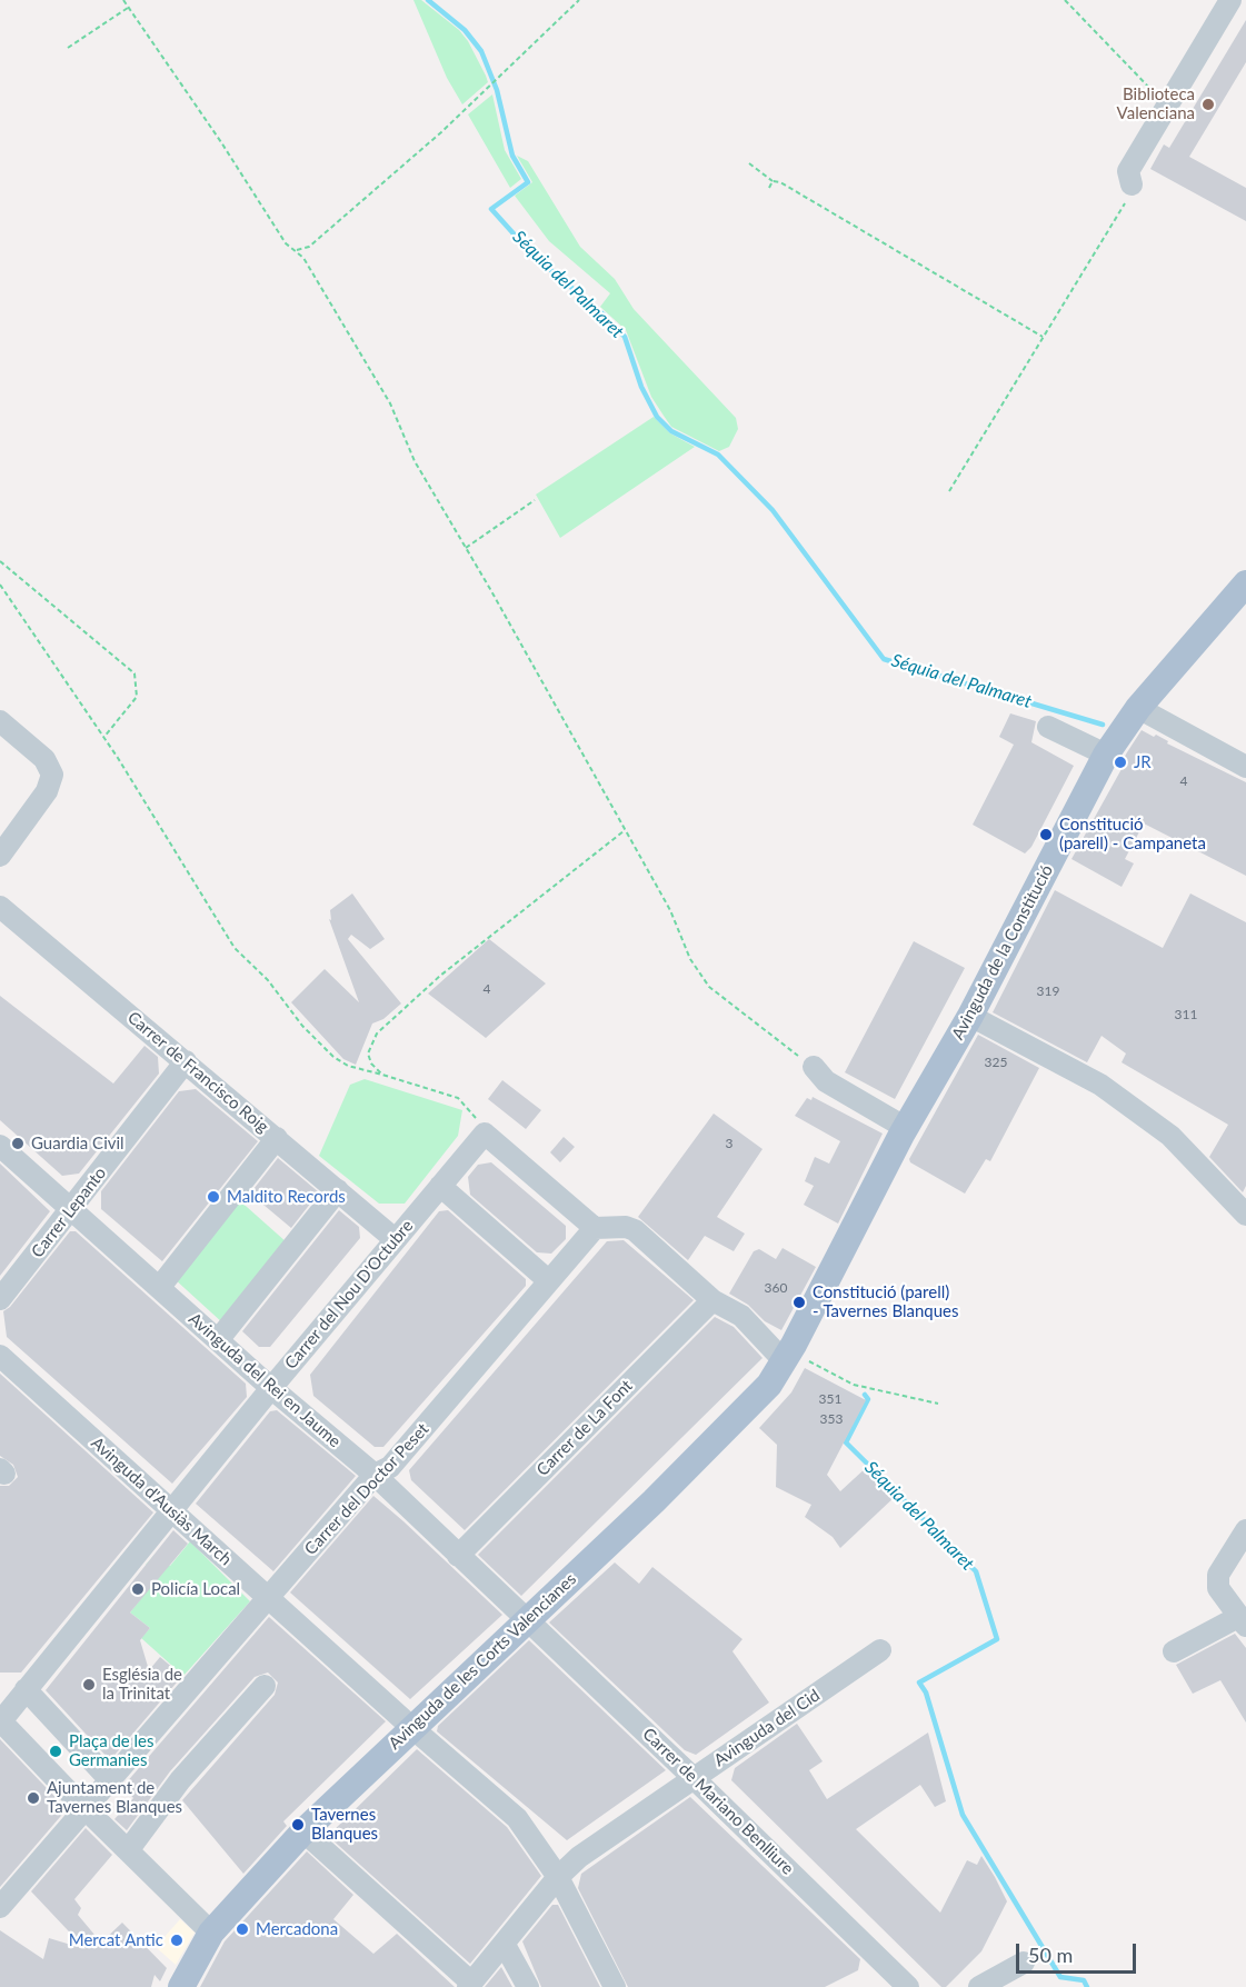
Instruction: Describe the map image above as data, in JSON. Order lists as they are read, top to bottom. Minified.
{"streets":{"main road":["Avinguda de la Constitució","Avinguda de les Corts Valencianes"],"street":["Carrer de Francisco Roig","Carrer Lepanto","Carrer del Nou D'Octubre","Avinguda del Rei en Jaume","Carrer de La Font","Carrer del Doctor Peset","Avinguda d'Ausiàs March","Avinguda del Cid","Carrer de Mariano Benlliure"]},"crossings":[["Avinguda de la Constitució","Avinguda de les Corts Valencianes"],["Carrer de Francisco Roig","Carrer Lepanto"],["Carrer de Francisco Roig","Carrer del Nou D'Octubre"],["Carrer Lepanto","Avinguda del Rei en Jaume"],["Carrer del Nou D'Octubre","Avinguda del Rei en Jaume"],["Carrer del Nou D'Octubre","Avinguda d'Ausiàs March"],["Avinguda del Rei en Jaume","Carrer de La Font"],["Avinguda del Rei en Jaume","Carrer del Doctor Peset"],["Avinguda del Rei en Jaume","Avinguda de les Corts Valencianes"],["Avinguda del Rei en Jaume","Carrer de Mariano Benlliure"],["Carrer del Doctor Peset","Avinguda d'Ausiàs March"],["Avinguda d'Ausiàs March","Avinguda de les Corts Valencianes"],["Avinguda d'Ausiàs March","Avinguda del Cid"],["Avinguda de les Corts Valencianes","Carrer de Mariano Benlliure"],["Avinguda del Cid","Carrer de Mariano Benlliure"]],"water":["Séquia del Palmaret"],"places":["Biblioteca Valenciana","JR","Constitució (parell) - Campaneta","Guardia Civil","Maldito Records","Constitució (parell) - Tavernes Blanques","Policía Local","Església de la Trinitat","Plaça de les Germanies","Ajuntament de Tavernes Blanques","Tavernes Blanques","Mercadona","Mercat Antic"],"house_numbers":["4","4","319","311","325","3","360","351","353"],"scale_bar":"50 m"}
